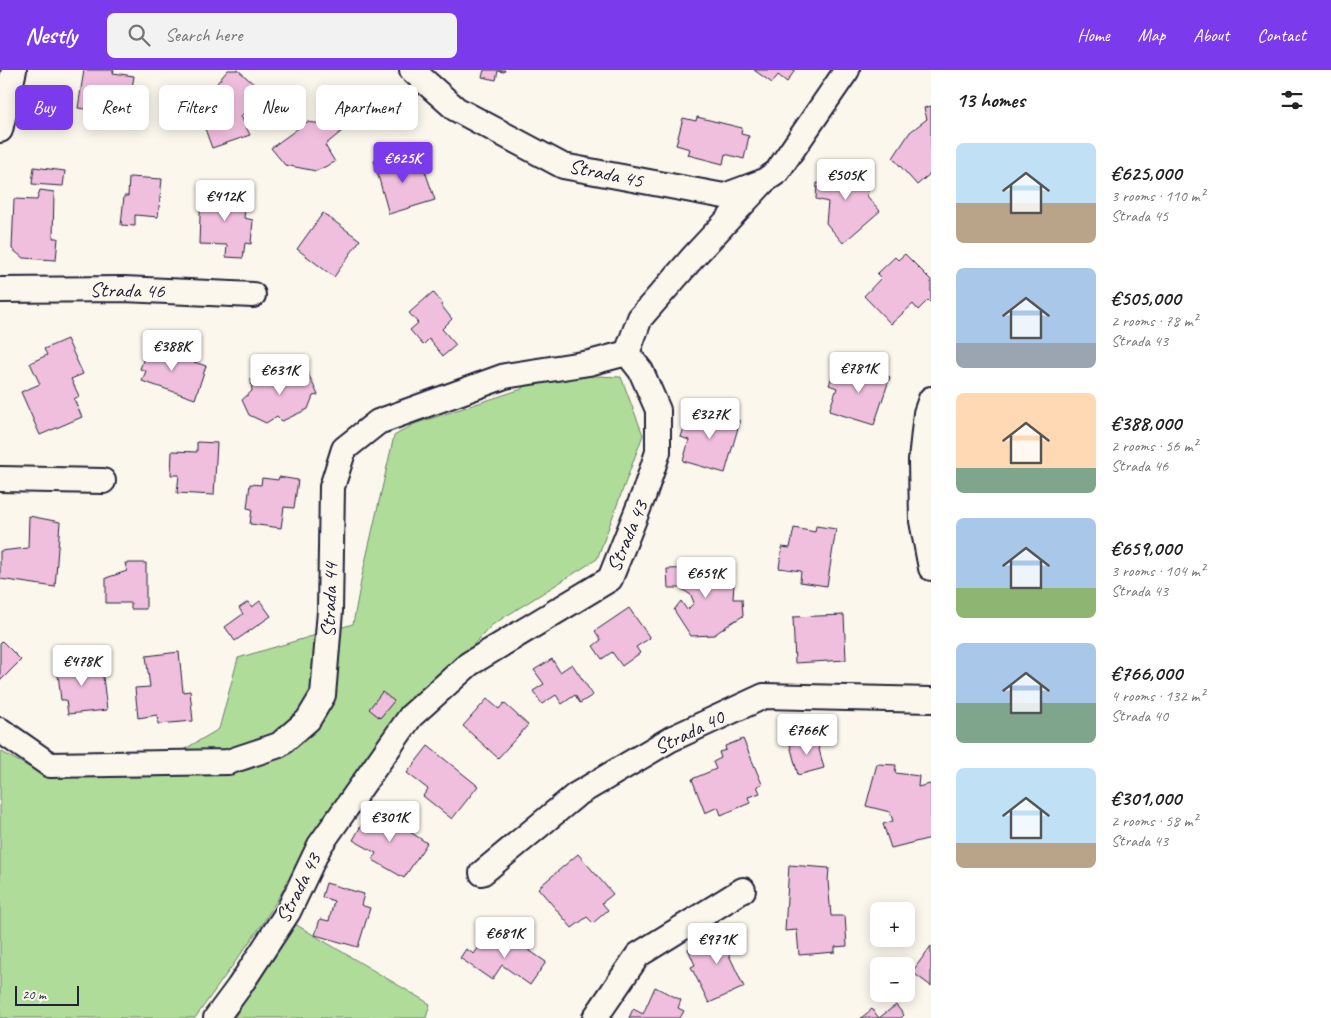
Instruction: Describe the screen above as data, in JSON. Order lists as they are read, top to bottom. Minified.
{"streets":{"street":["Strada 45","Strada 46","Strada 43","Strada 44","Strada 40"]},"crossings":[["Strada 43","Strada 44"]],"scale_bar":"20 m","page":{"header":"Nestly","search":"Search here","nav":["Home","Map","About","Contact"],"heading":"13 homes","chip":["Buy","Rent","Filters","New","Apartment"],"list":[{"name":"€625,000","note":"3 rooms · 110 m² · Strada 45"},{"name":"€505,000","note":"2 rooms · 78 m² · Strada 43"},{"name":"€388,000","note":"2 rooms · 56 m² · Strada 46"},{"name":"€659,000","note":"3 rooms · 104 m² · Strada 43"},{"name":"€766,000","note":"4 rooms · 132 m² · Strada 40"},{"name":"€301,000","note":"2 rooms · 58 m² · Strada 43"}],"price":["€625K","€505K","€412K","€388K","€781K","€631K","€327K","€659K","€478K","€766K","€301K","€681K","€971K"],"map_buttons":["+","−"],"scale":"20 m"}}
